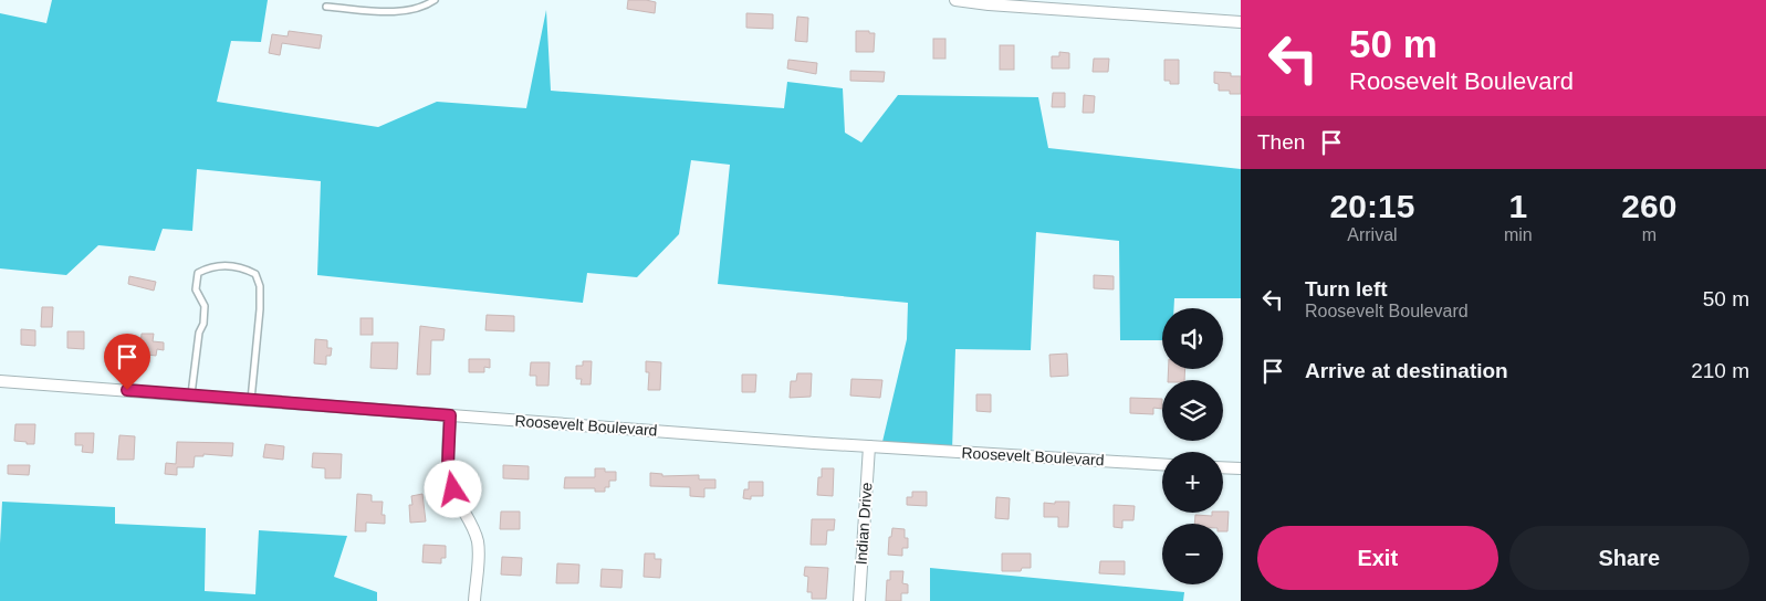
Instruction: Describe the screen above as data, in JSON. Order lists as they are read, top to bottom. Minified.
{"streets":{"street":["Roosevelt Boulevard","Indian Drive"]},"crossings":[["Roosevelt Boulevard","Indian Drive"]],"page":{"turn":["50 m","Roosevelt Boulevard"],"then":"Then","eta":["20:15","Arrival","1","min","260","m"],"list":[{"name":"Turn left","note":"Roosevelt Boulevard","value":"50 m"},{"name":"Arrive at destination","value":"210 m"}],"map_buttons":["+","−"],"buttons":["Exit","Share"]}}
